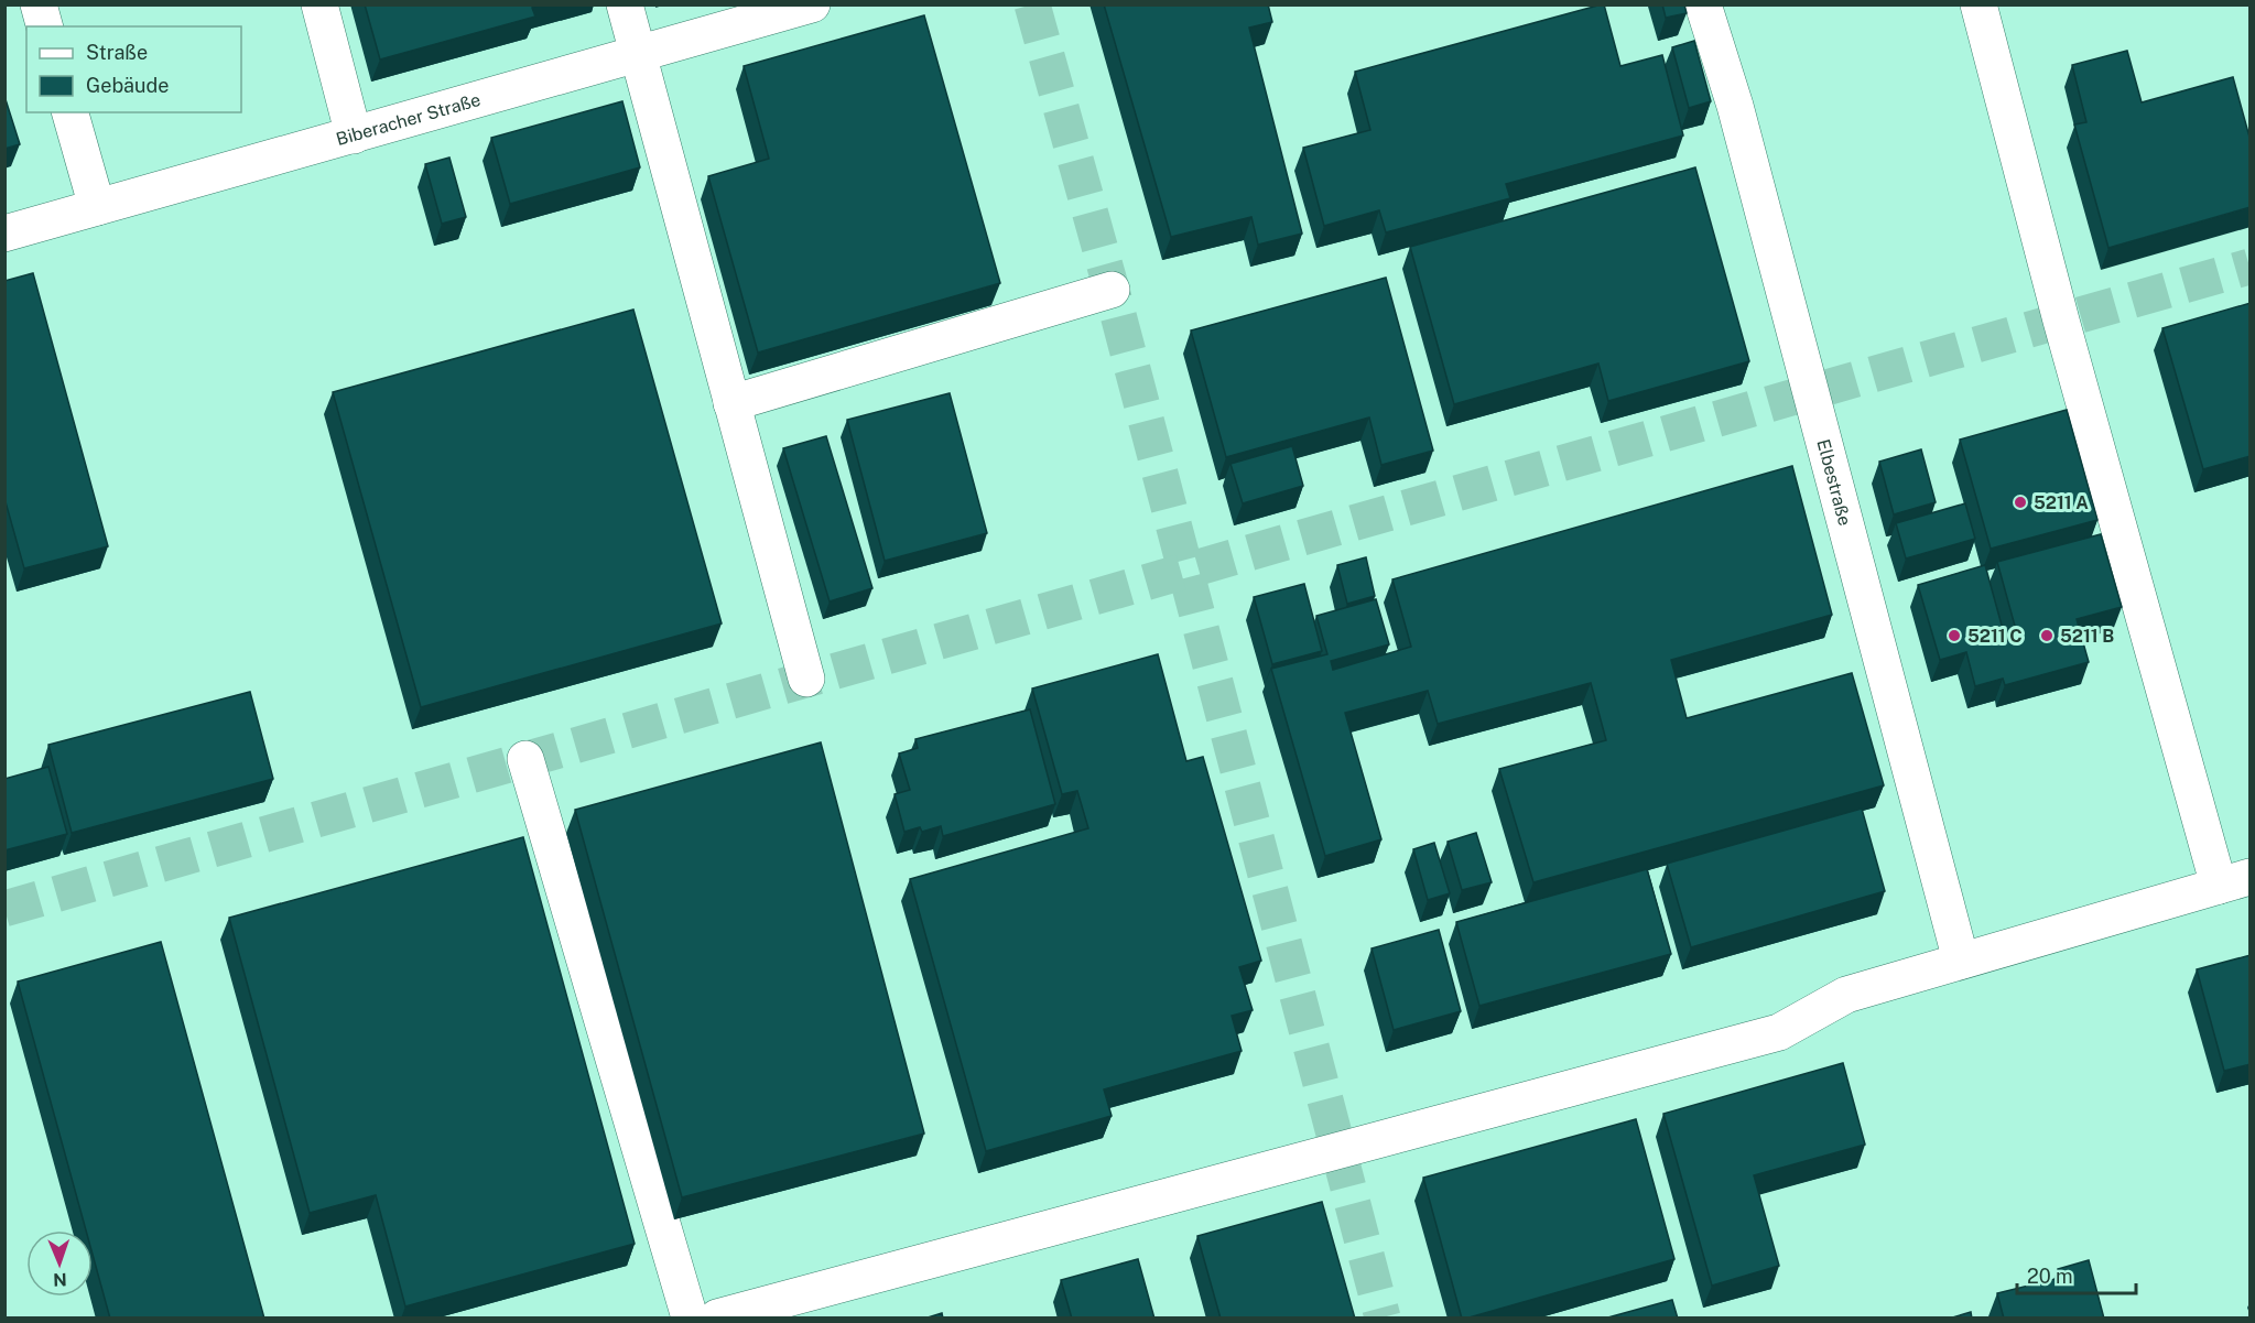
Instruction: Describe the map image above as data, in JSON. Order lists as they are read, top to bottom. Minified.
{"streets":{"lane":["Biberacher Straße","Elbestraße"]},"places":["5211 A","5211 C","5211 B"],"legend":["Straße","Gebäude"],"scale_bar":"20 m","north":"bottom"}
